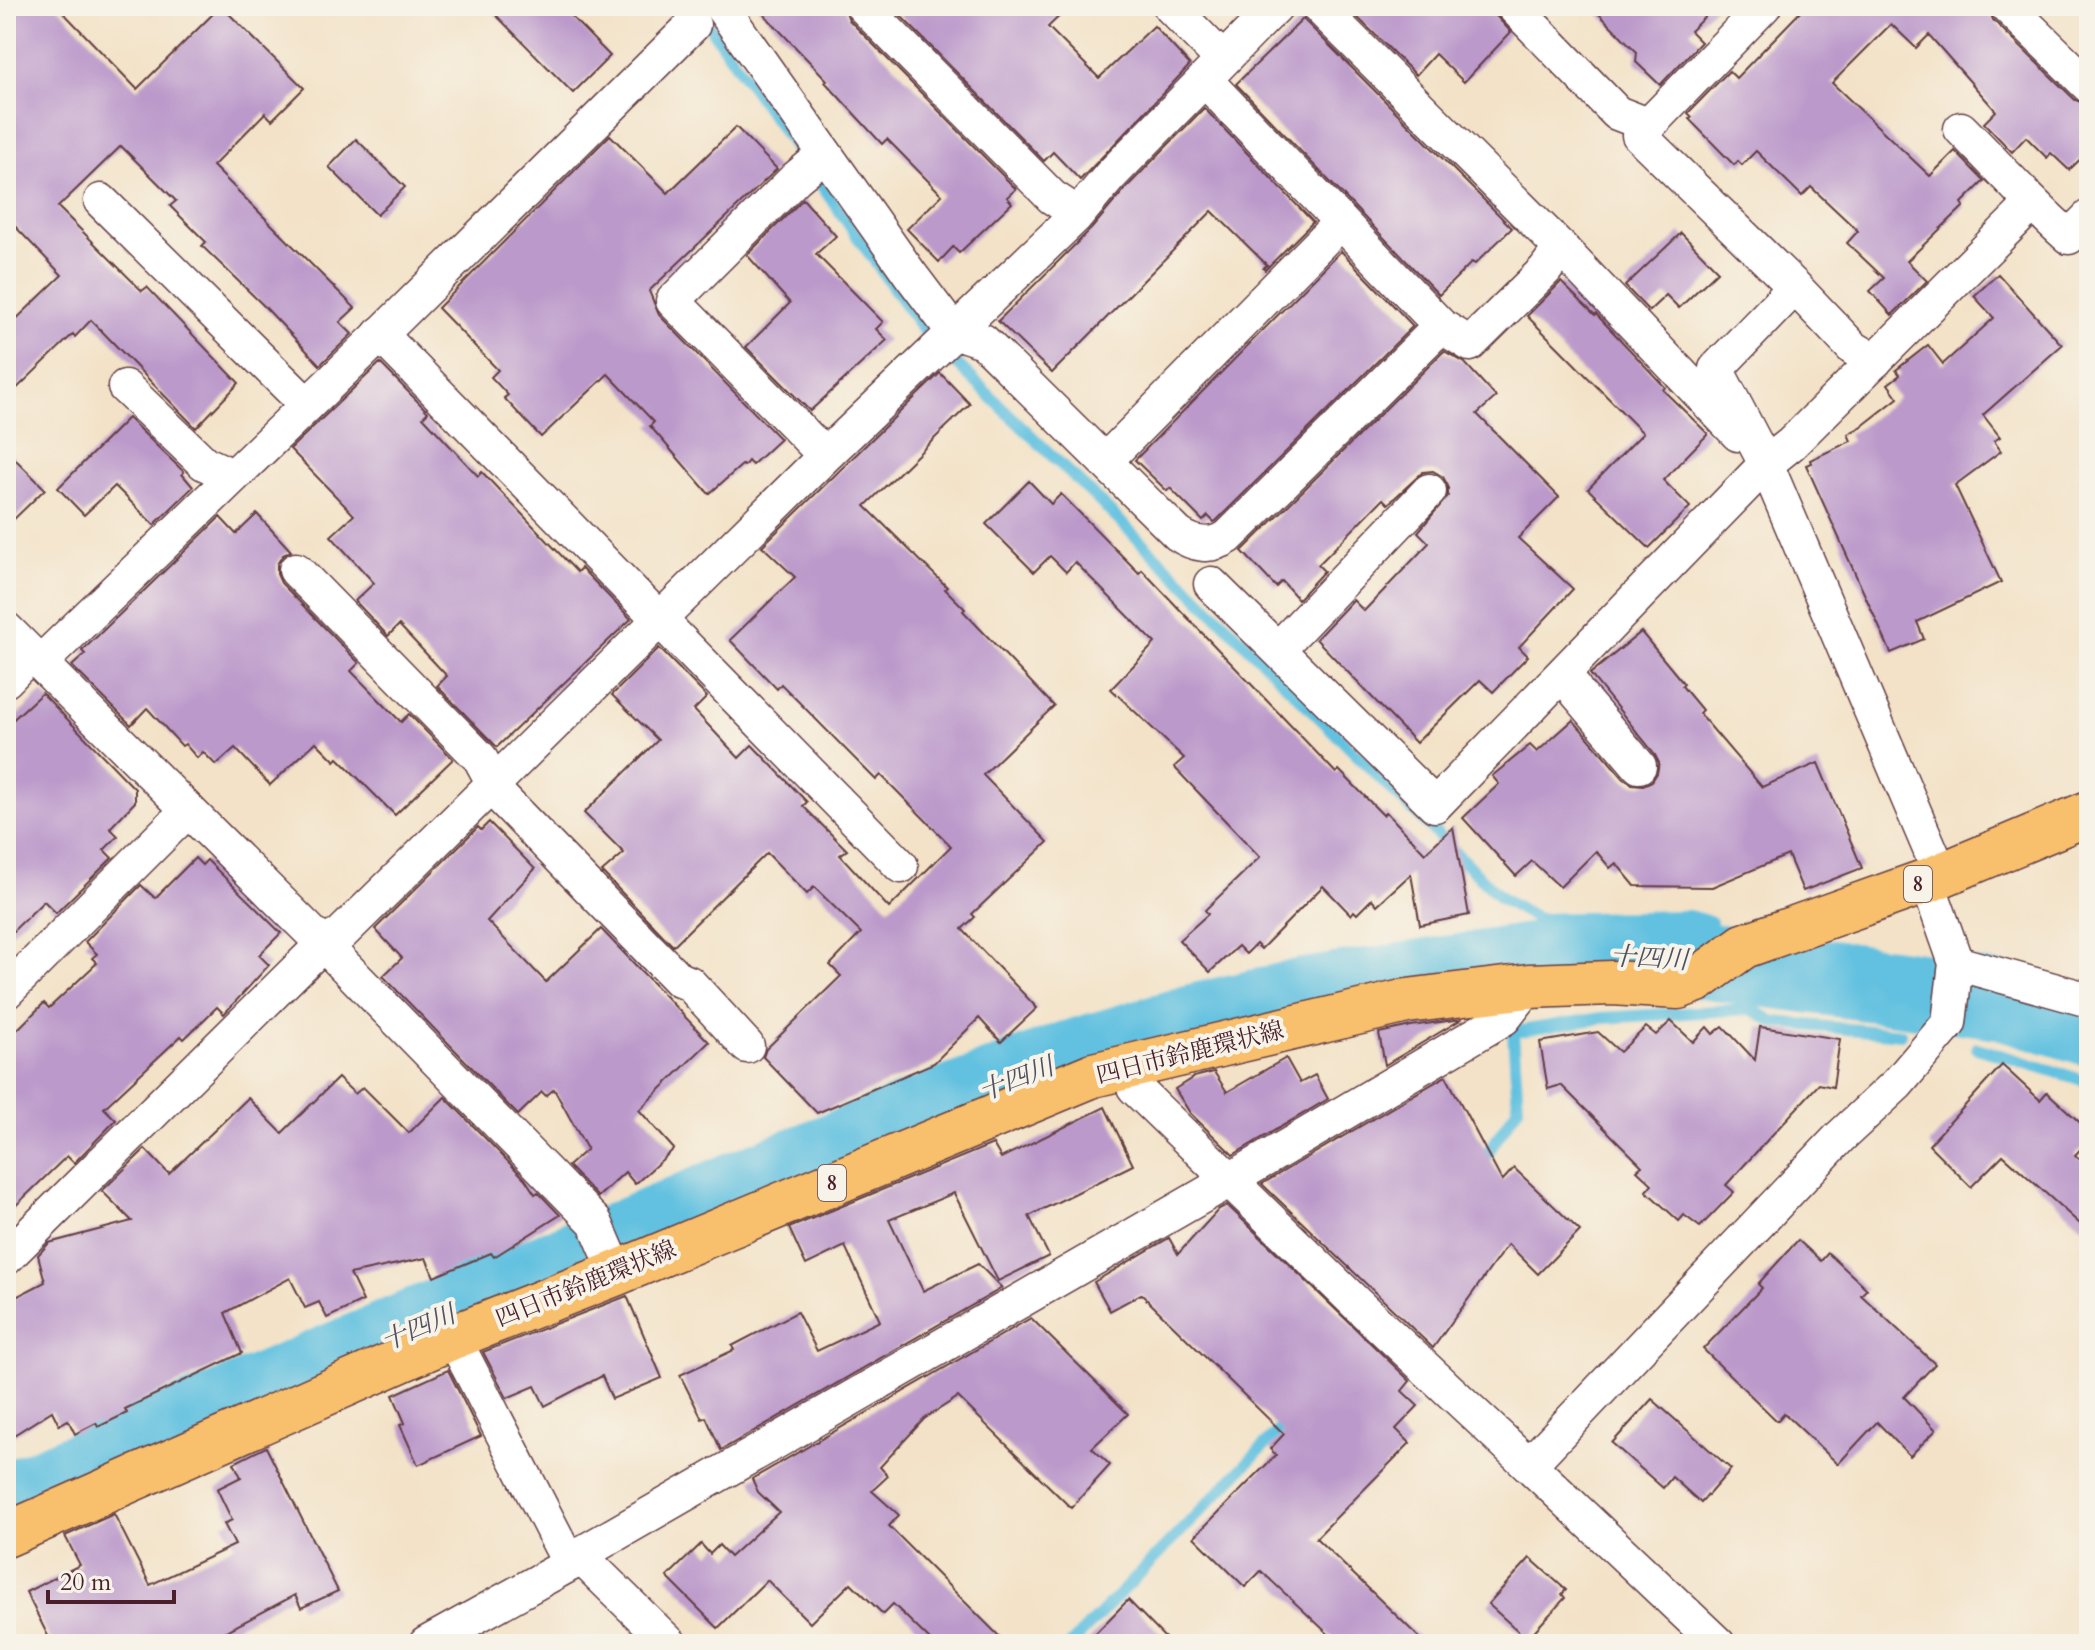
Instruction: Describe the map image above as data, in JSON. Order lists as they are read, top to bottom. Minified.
{"streets":{"main road":["8","四日市鈴鹿環状線"]},"water":["十四川"],"scale_bar":"20 m"}
